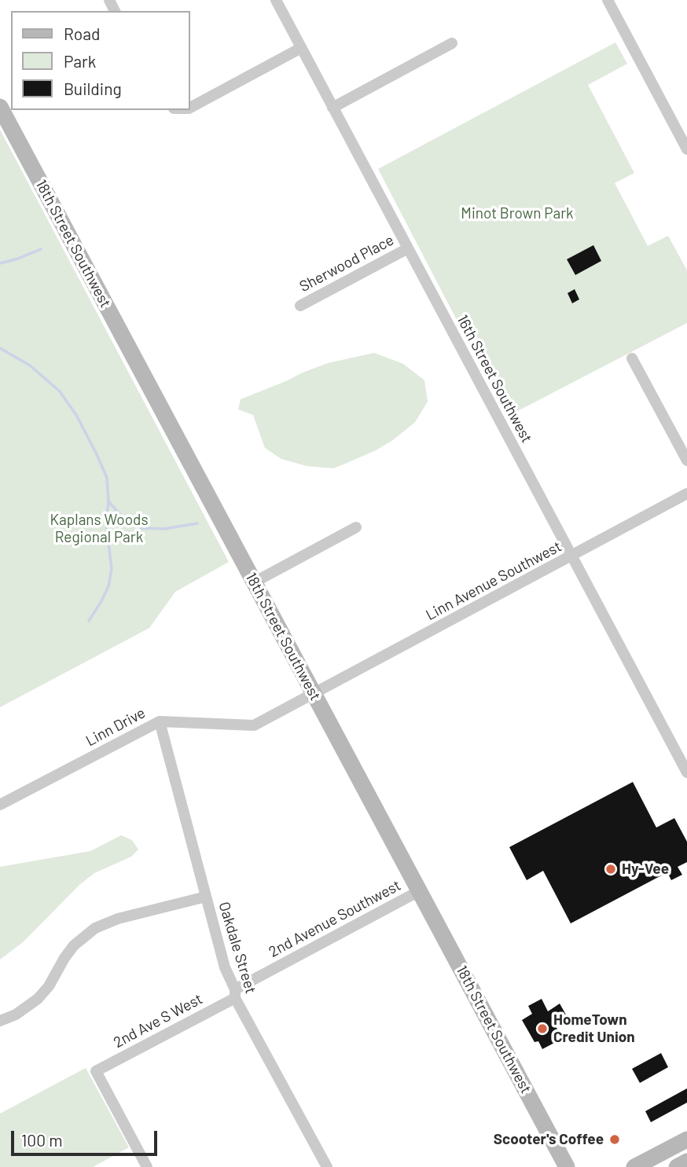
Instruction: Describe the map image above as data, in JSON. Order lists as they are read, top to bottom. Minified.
{"streets":{"street":["18th Street Southwest","Sherwood Place","16th Street Southwest","Linn Avenue Southwest","Linn Drive","2nd Avenue Southwest","Oakdale Street","2nd Ave S West"]},"crossings":[["18th Street Southwest","Linn Avenue Southwest"],["18th Street Southwest","Linn Drive"],["18th Street Southwest","2nd Avenue Southwest"],["Sherwood Place","16th Street Southwest"],["16th Street Southwest","Linn Avenue Southwest"],["Linn Avenue Southwest","Linn Drive"],["Linn Drive","Oakdale Street"],["2nd Avenue Southwest","Oakdale Street"],["2nd Avenue Southwest","2nd Ave S West"],["Oakdale Street","2nd Ave S West"]],"parks":["Minot Brown Park","Kaplans Woods Regional Park"],"places":["Hy-Vee","HomeTown Credit Union","Scooter's Coffee"],"legend":["Road","Park","Building"],"scale_bar":"100 m"}
